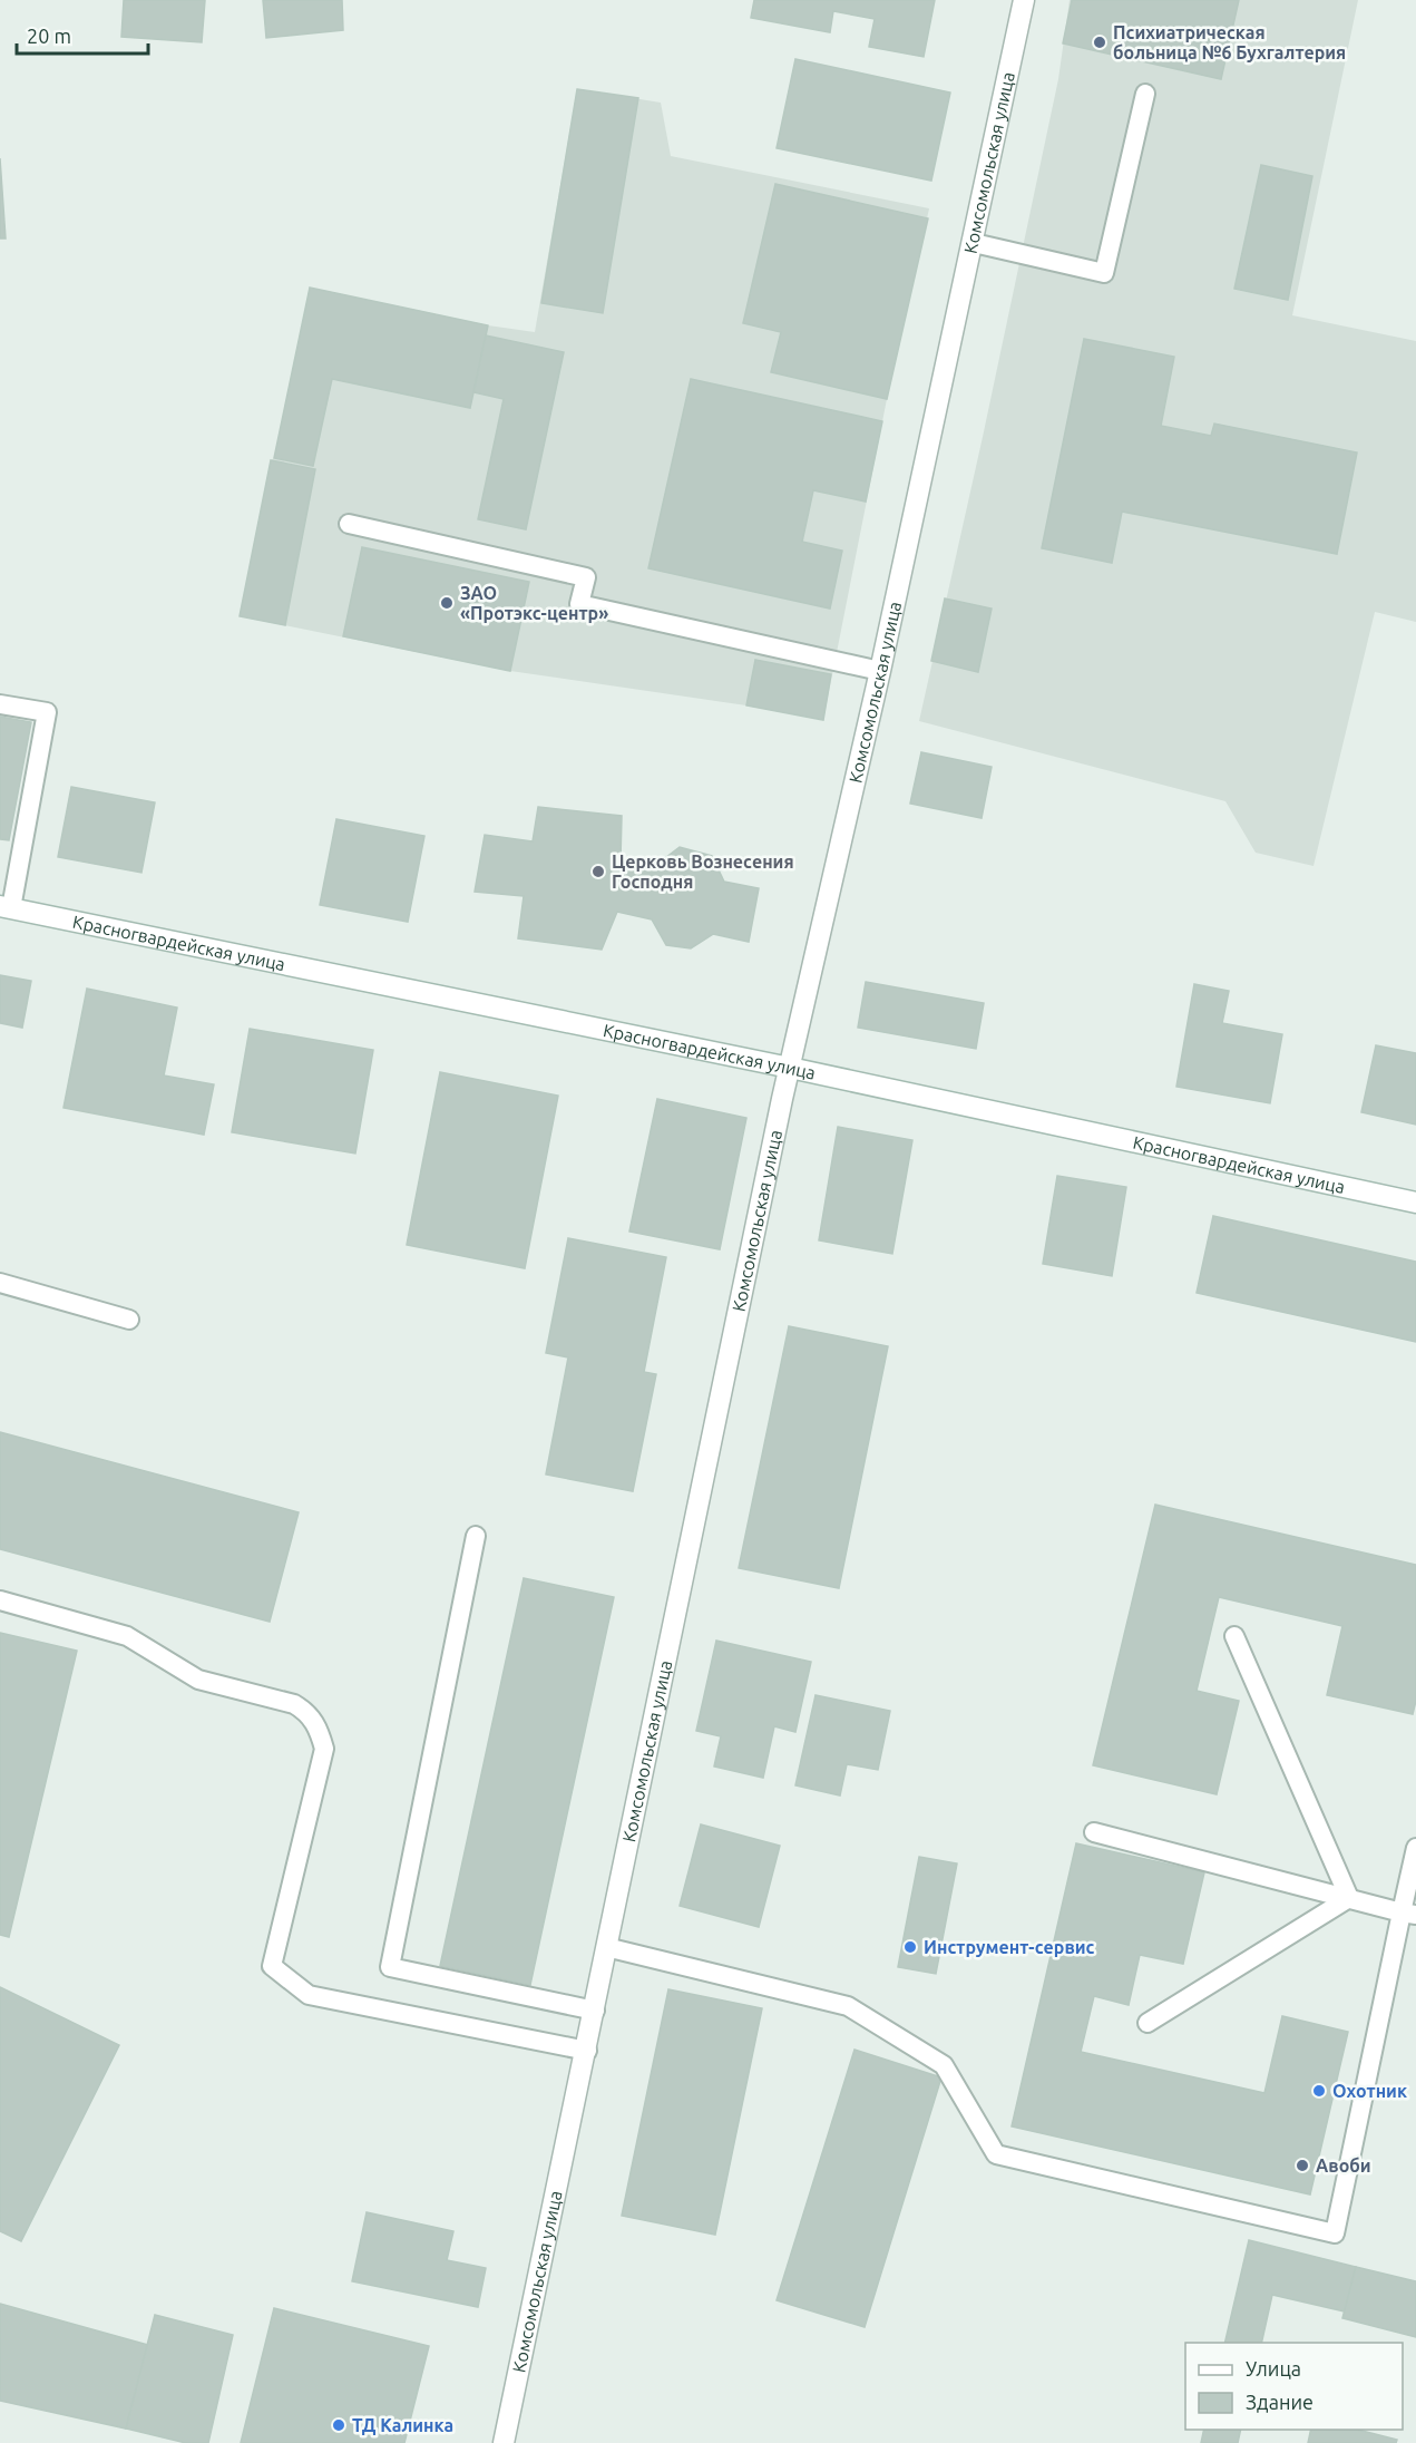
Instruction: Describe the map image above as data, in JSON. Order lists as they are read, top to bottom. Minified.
{"streets":{"street":["Комсомольская улица","Красногвардейская улица"]},"crossings":[["Комсомольская улица","Красногвардейская улица"]],"places":["Психиатрическая больница №6 Бухгалтерия","ЗАО «Протэкс-центр»","Церковь Вознесения Господня","Инструмент-сервис","Охотник","Авоби","ТД Калинка"],"legend":["Улица","Здание"],"scale_bar":"20 m"}
